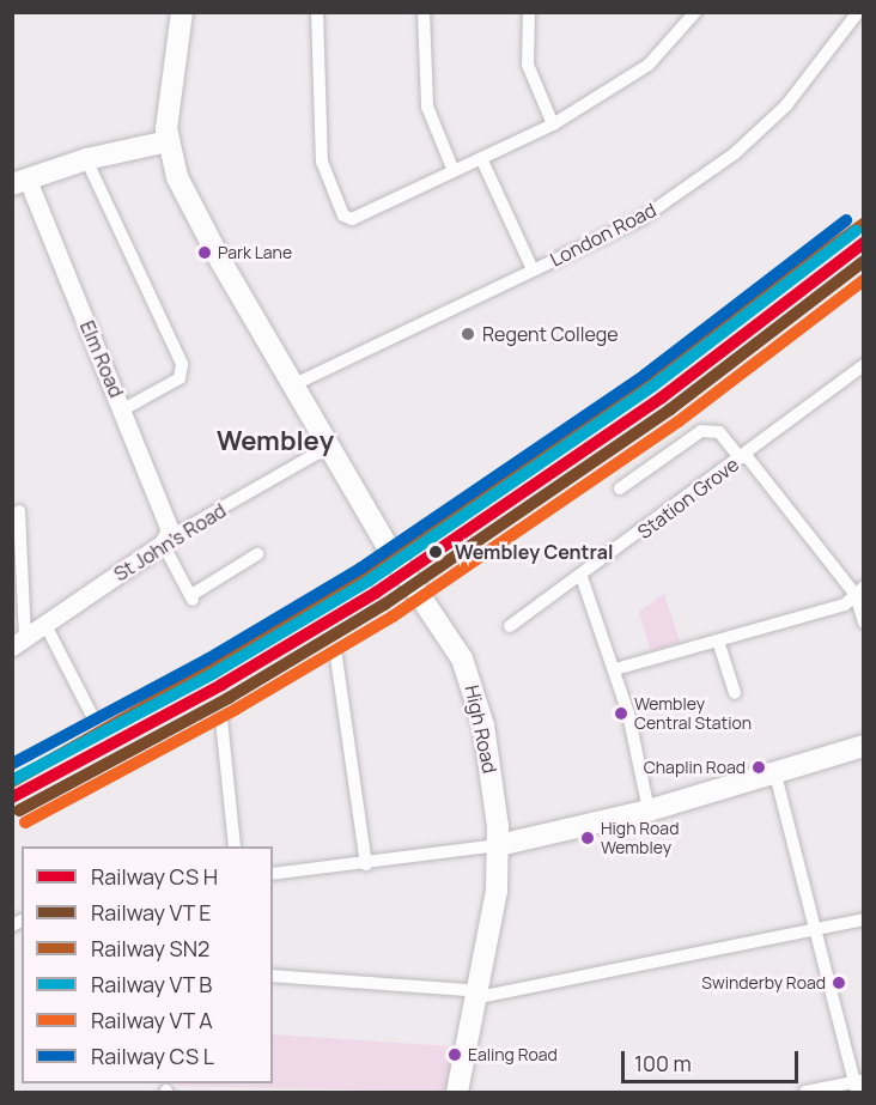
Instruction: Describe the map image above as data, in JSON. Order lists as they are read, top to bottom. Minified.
{"streets":{"main road":["High Road"],"street":["London Road","Elm Road","Station Grove","St John's Road"]},"crossings":[["London Road","High Road"],["Elm Road","St John's Road"],["St John's Road","High Road"]],"districts":["Wembley"],"places":["Park Lane","Regent College","Wembley Central","Wembley Central Station","Chaplin Road","High Road Wembley","Swinderby Road","Ealing Road"],"lines":["rail line SN2"],"legend":["Railway CS H","Railway VT E","Railway SN2","Railway VT B","Railway VT A","Railway CS L"],"scale_bar":"100 m"}
